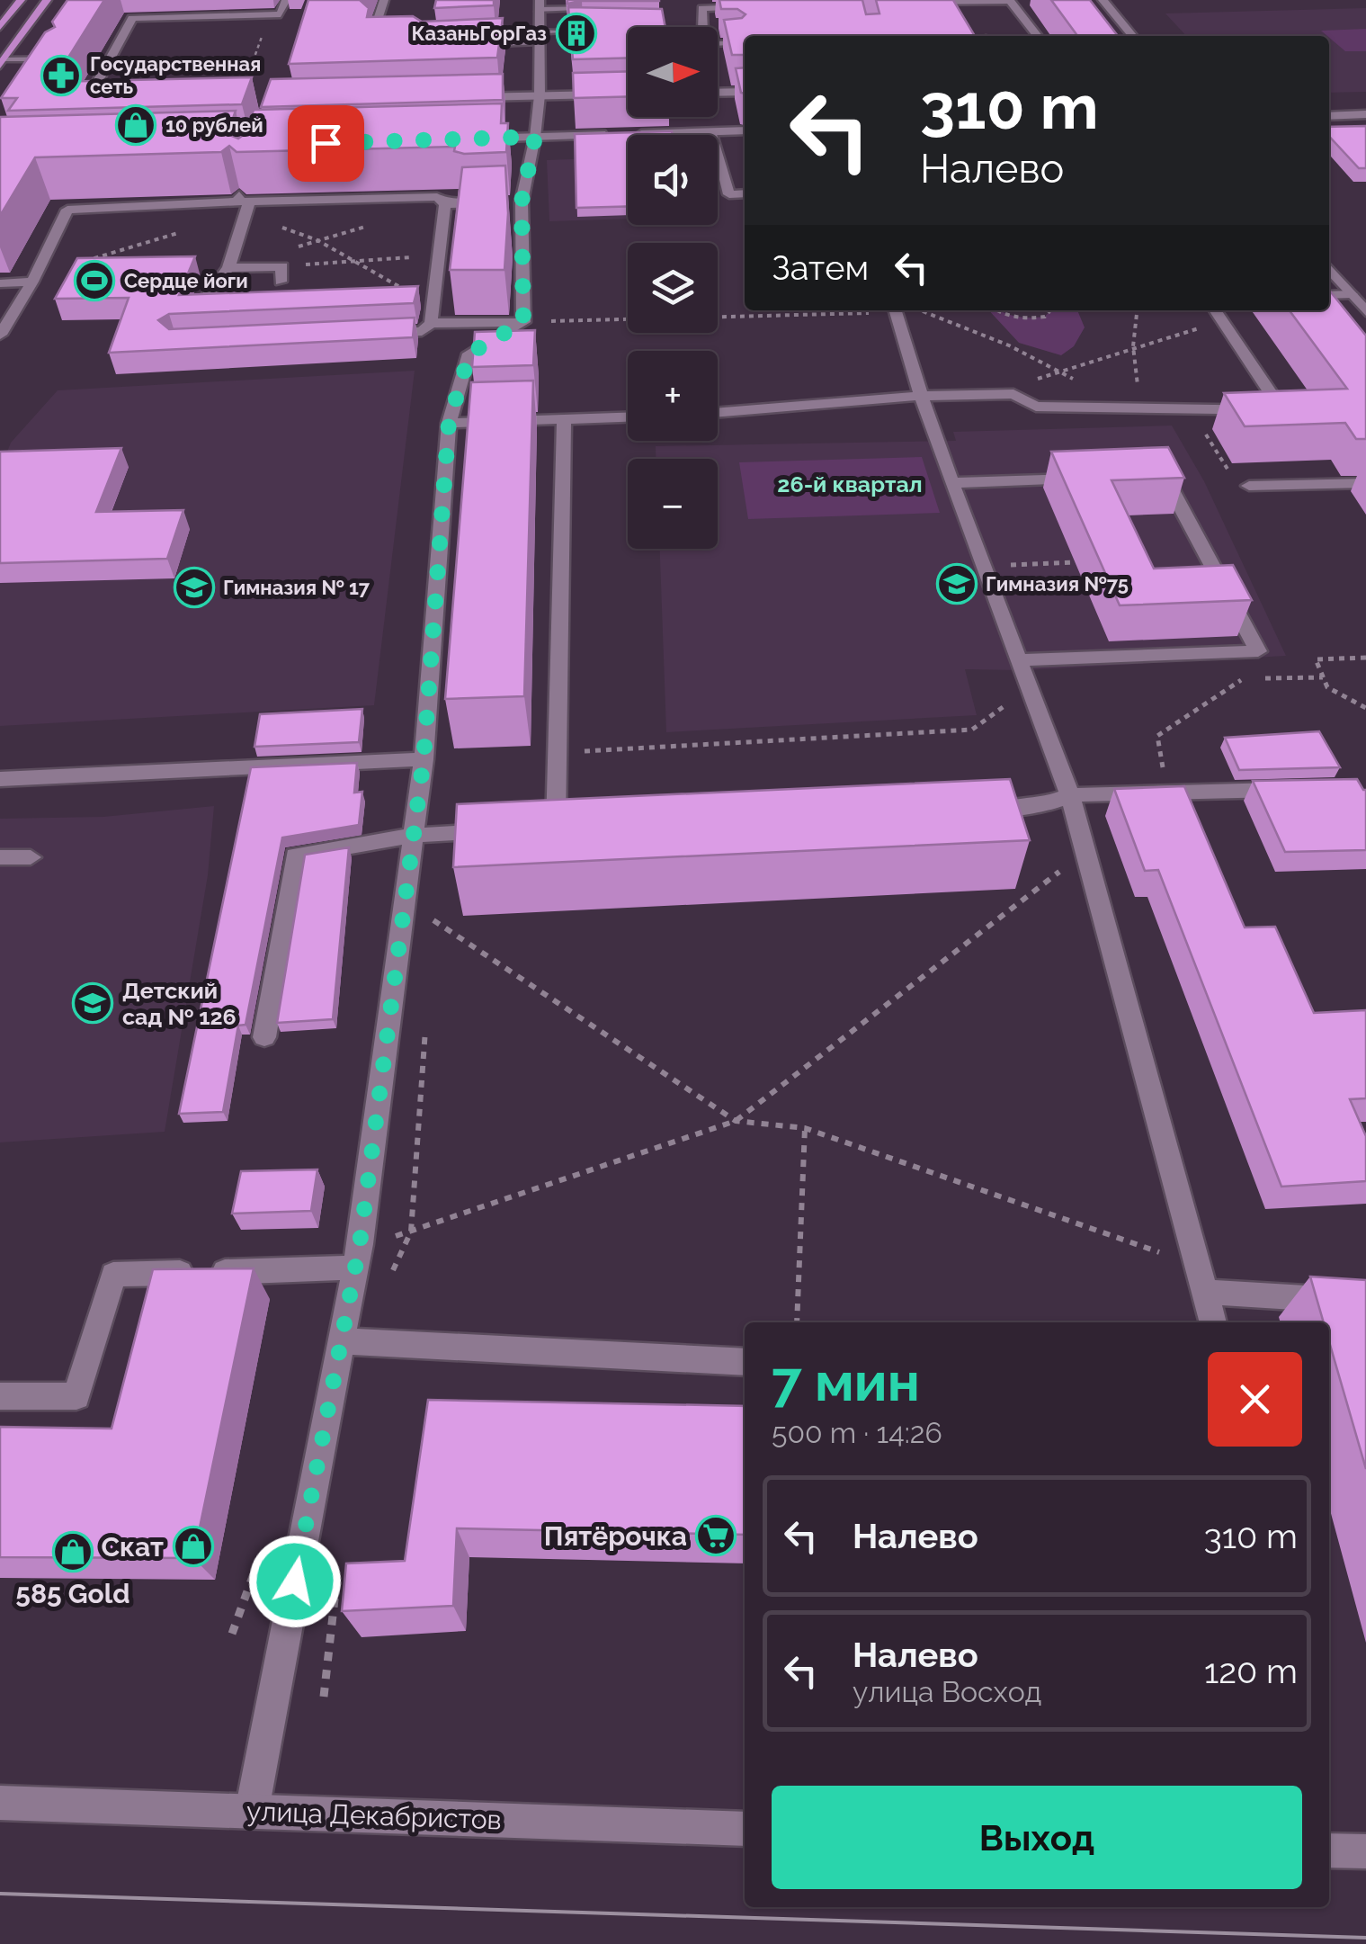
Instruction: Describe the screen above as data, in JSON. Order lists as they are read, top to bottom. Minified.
{"streets":{"street":["улица Декабристов"]},"districts":["26-й квартал"],"places":{"building":["КазаньГорГаз"],"pharmacy":["Государственная сеть"],"shop":["10 рублей","Скат","585 Gold"],"sports":["Сердце йоги"],"school or university":["Гимназия №75","Гимназия № 17","Детский сад № 126"],"supermarket":["Пятёрочка"]},"north":"right","page":{"map_buttons":["+","−"],"turn":["310 m","Налево"],"then":"Затем","heading":["7 мин","500 m · 14:26"],"list":[{"name":"Налево","value":"310 m"},{"name":"Налево","note":"улица Восход","value":"120 m"}],"buttons":"Выход"}}
